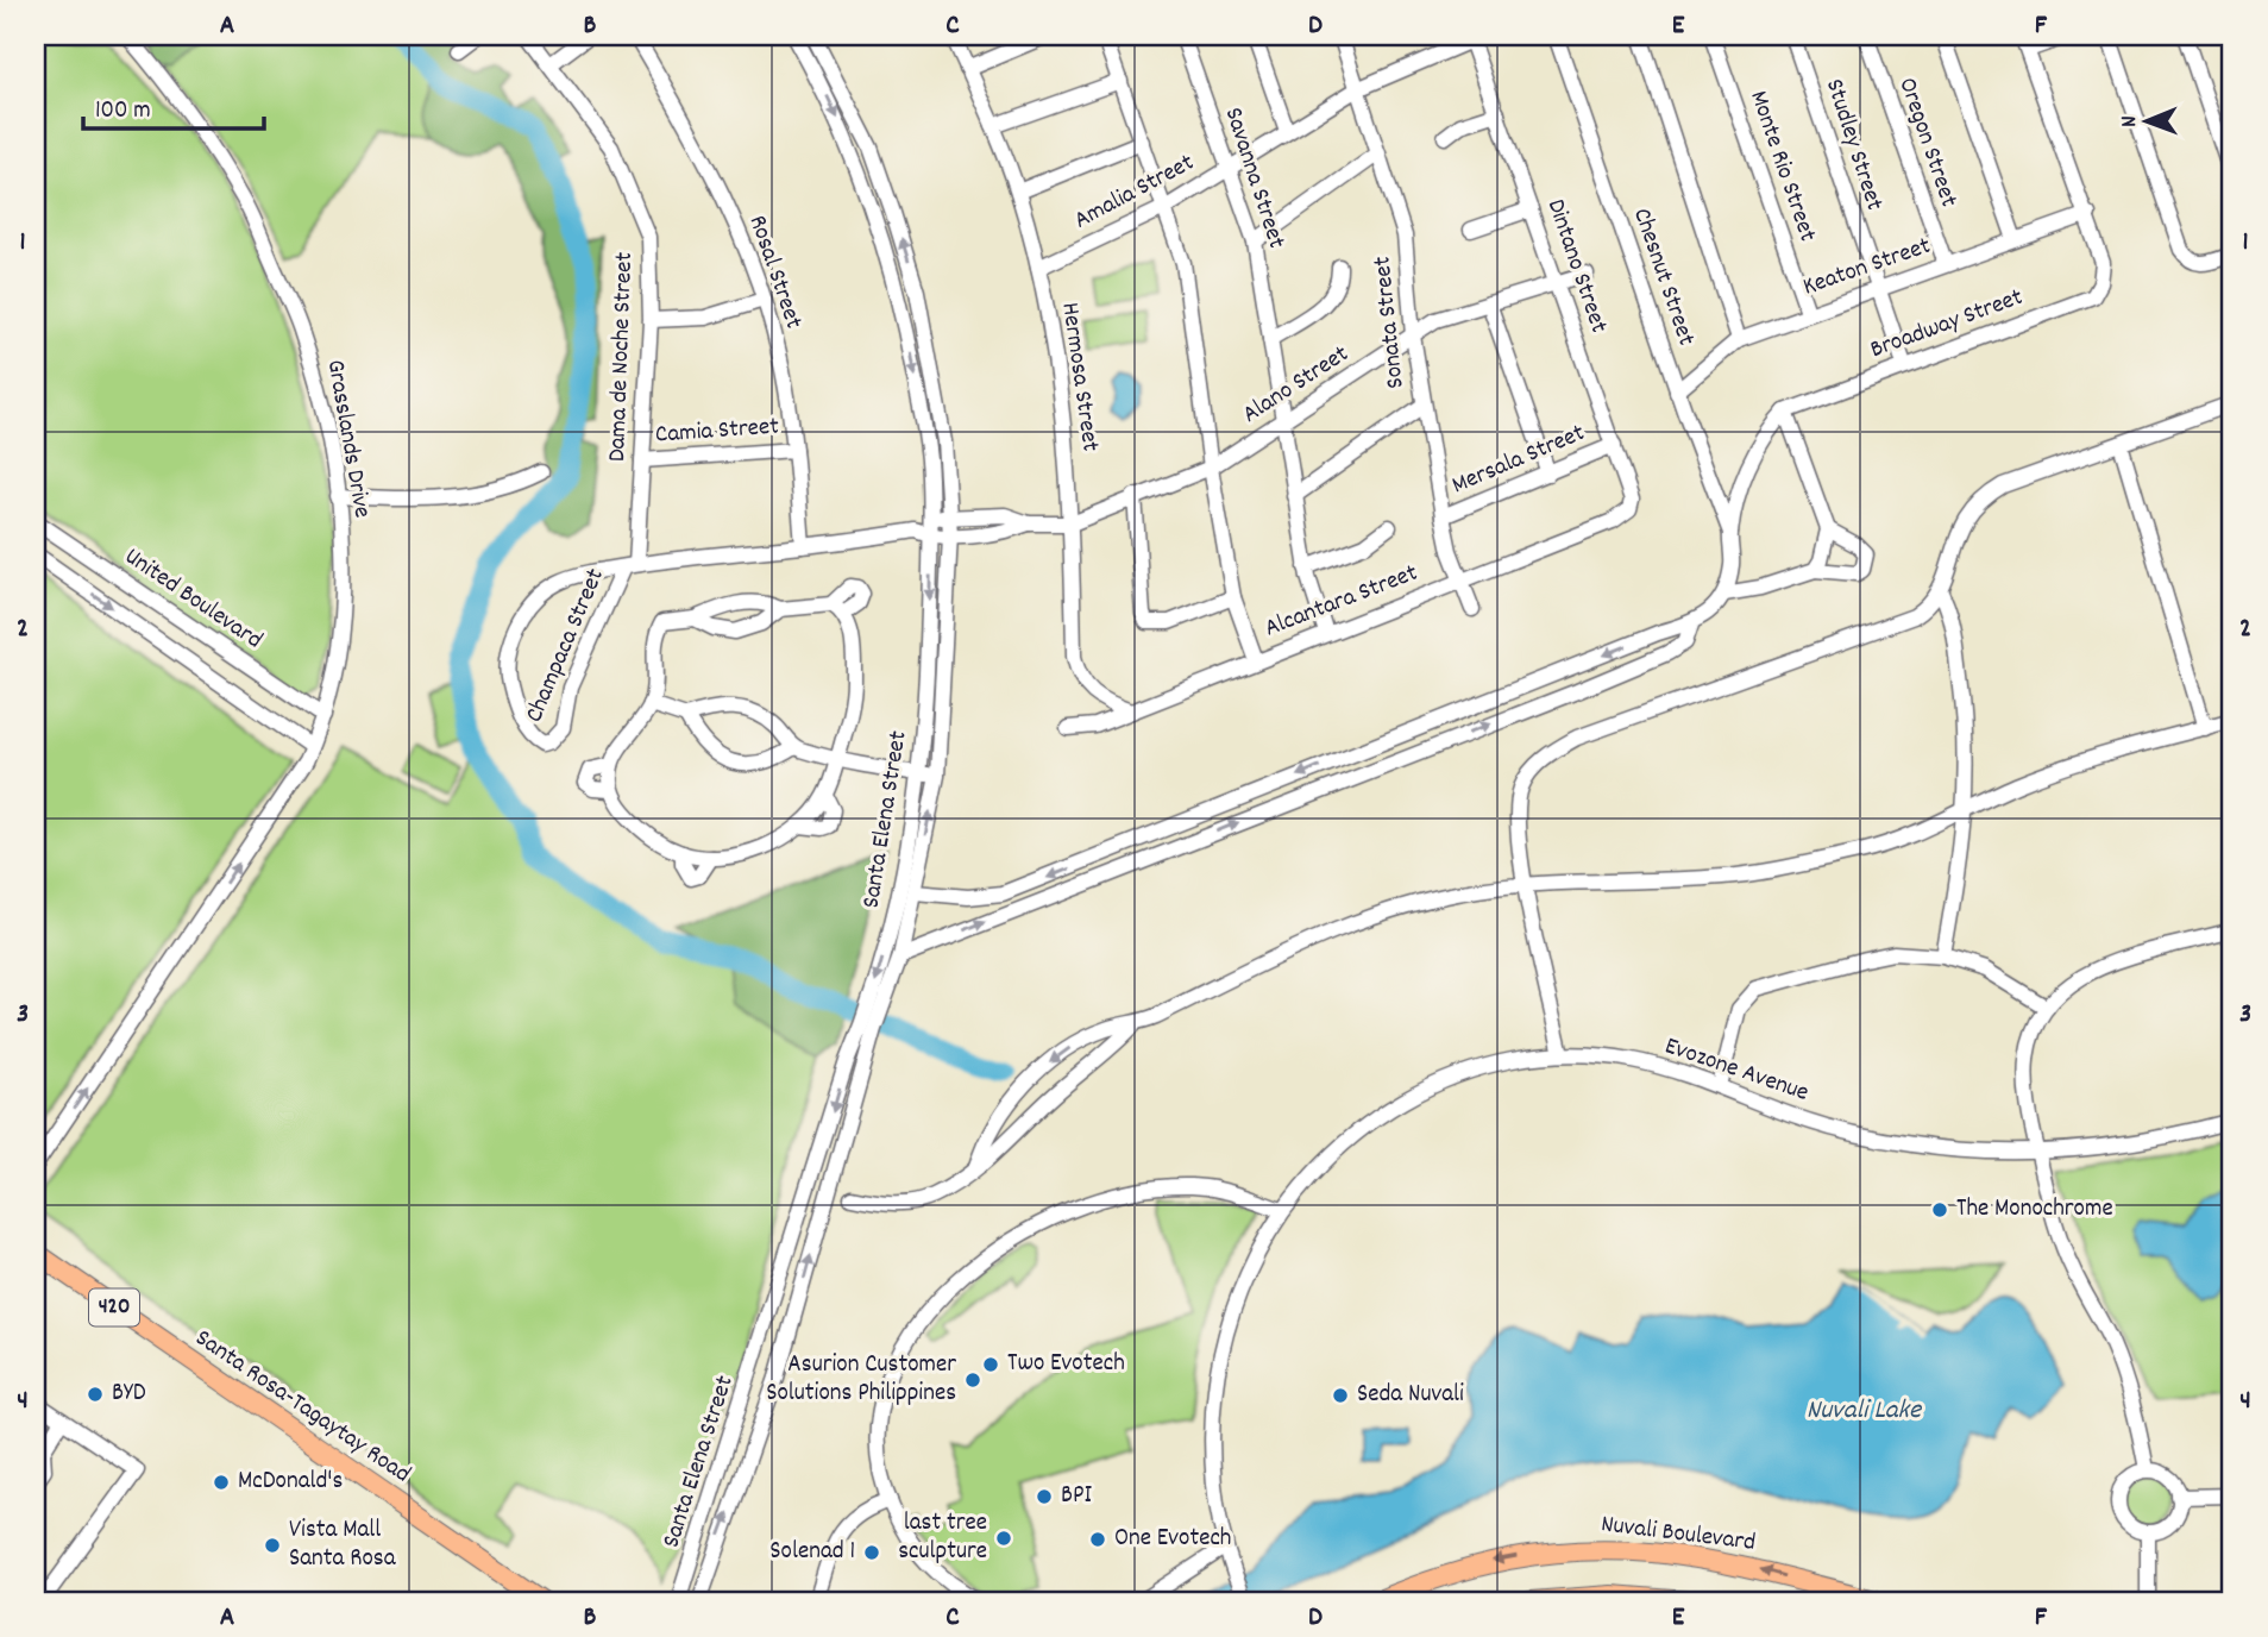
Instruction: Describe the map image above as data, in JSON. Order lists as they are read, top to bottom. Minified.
{"streets":{"main road":["420","Santa Rosa-Tagaytay Road","Nuvali Boulevard"],"street":["Oregon Street","Studley Street","Monte Rio Street","Savanna Street","Amalia Street","Dintano Street","Keaton Street","Rosal Street","Chesnut Street","Sonata Street","Broadway Street","Dama de Noche Street","Hermosa Street","Alano Street","Camia Street","Grasslands Drive","Mersala Street","United Boulevard","Alcantara Street","Champaca Street","Santa Elena Street","Evozone Avenue"]},"crossings":[["Oregon Street","Keaton Street"],["Studley Street","Keaton Street"],["Studley Street","Broadway Street"],["Monte Rio Street","Keaton Street"],["Savanna Street","Amalia Street"],["Savanna Street","Alano Street"],["Savanna Street","Alcantara Street"],["Amalia Street","Dintano Street"],["Amalia Street","Sonata Street"],["Amalia Street","Hermosa Street"],["Dintano Street","Alano Street"],["Dintano Street","Mersala Street"],["Dintano Street","Alcantara Street"],["Keaton Street","Chesnut Street"],["Keaton Street","Broadway Street"],["Rosal Street","Camia Street"],["Chesnut Street","Broadway Street"],["Sonata Street","Alano Street"],["Sonata Street","Mersala Street"],["Sonata Street","Alcantara Street"],["Dama de Noche Street","Camia Street"],["Dama de Noche Street","Champaca Street"],["Hermosa Street","Alano Street"],["Hermosa Street","Alcantara Street"],["Grasslands Drive","United Boulevard"]],"one_way":["Grasslands Drive"],"water":["Nuvali Lake"],"places":["The Monochrome","Two Evotech","Asurion Customer Solutions Philippines","BYD","Seda Nuvali","McDonald's","BPI","last tree sculpture","One Evotech","Vista Mall Santa Rosa","Solenad 1"],"scale_bar":"100 m","north":"left","grid":{"columns":["A","B","C","D","E","F"],"rows":["1","2","3","4"]}}
